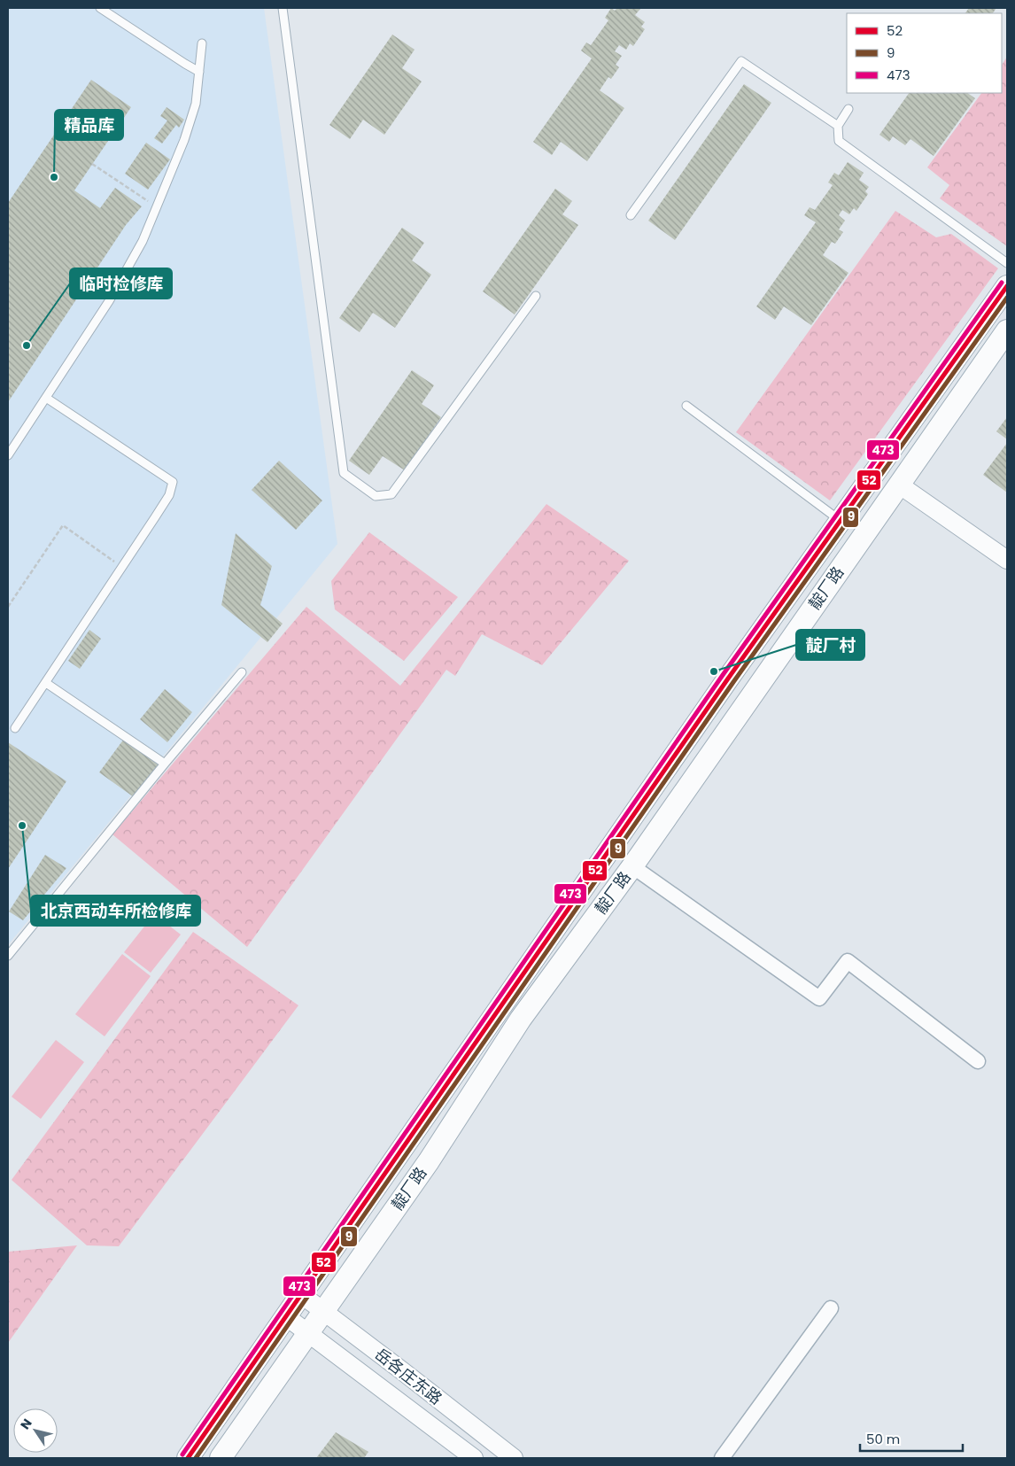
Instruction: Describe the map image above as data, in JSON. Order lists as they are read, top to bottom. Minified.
{"streets":{"main road":["靛厂路"],"street":["岳各庄东路"]},"crossings":[["靛厂路","岳各庄东路"]],"places":["精品库","临时检修库","靛厂村","北京西动车所检修库"],"lines":["transit line 473","transit line 52","transit line 9"],"legend":["52","9","473"],"scale_bar":"50 m","north":"top left"}
